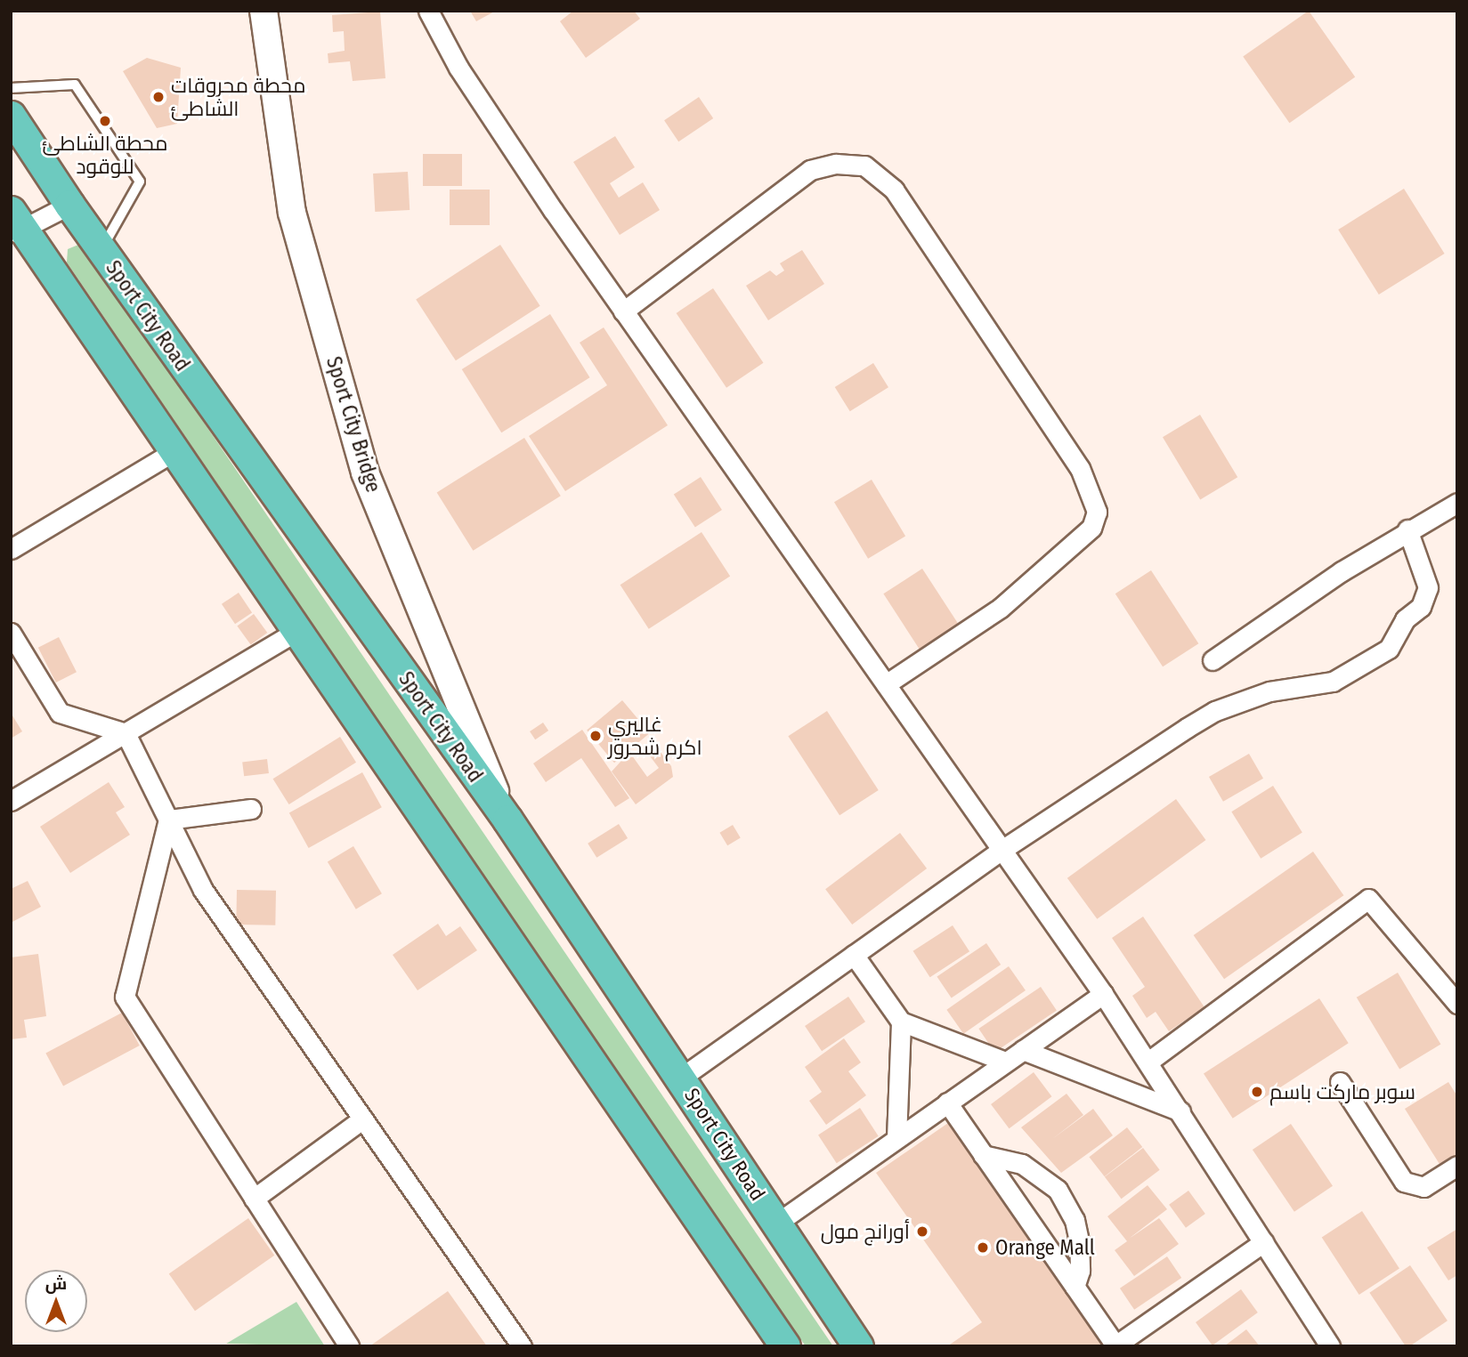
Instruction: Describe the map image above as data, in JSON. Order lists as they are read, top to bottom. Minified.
{"streets":{"main road":["Sport City Road","Sport City Bridge"]},"crossings":[["Sport City Road","Sport City Bridge"]],"places":["محطة محروقات الشاطئ","محطة الشاطئ للوقود","غاليري اكرم شحرور","سوبر ماركت باسم","أورانج مول","Orange Mall"],"north":"top"}
